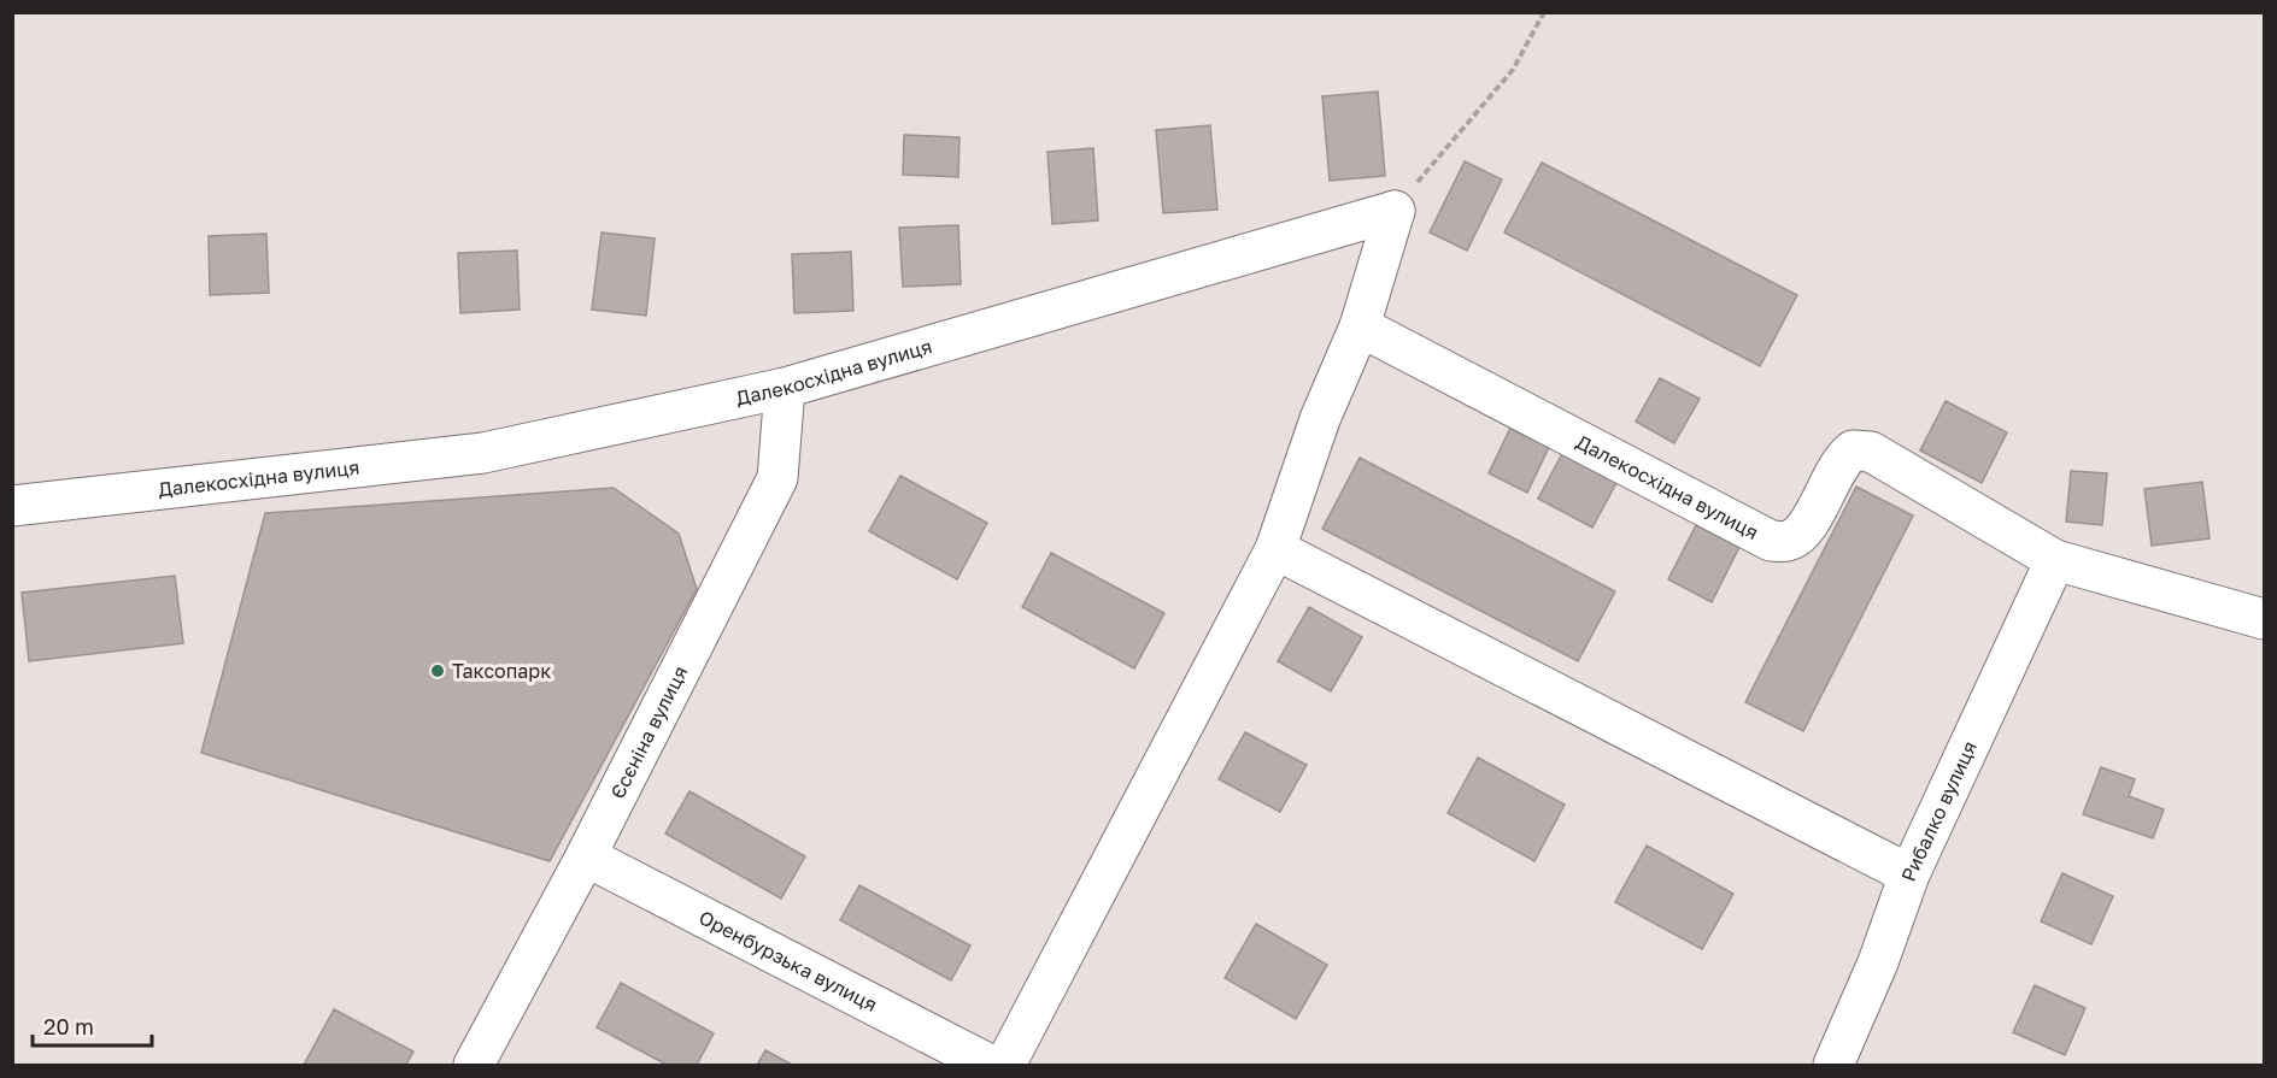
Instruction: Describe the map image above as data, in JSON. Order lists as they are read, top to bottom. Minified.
{"streets":{"street":["Далекосхідна вулиця","Єсєніна вулиця","Рибалко вулиця","Оренбурзька вулиця"]},"crossings":[["Далекосхідна вулиця","Єсєніна вулиця"],["Далекосхідна вулиця","Рибалко вулиця"],["Єсєніна вулиця","Оренбурзька вулиця"]],"places":["Таксопарк"],"scale_bar":"20 m"}
